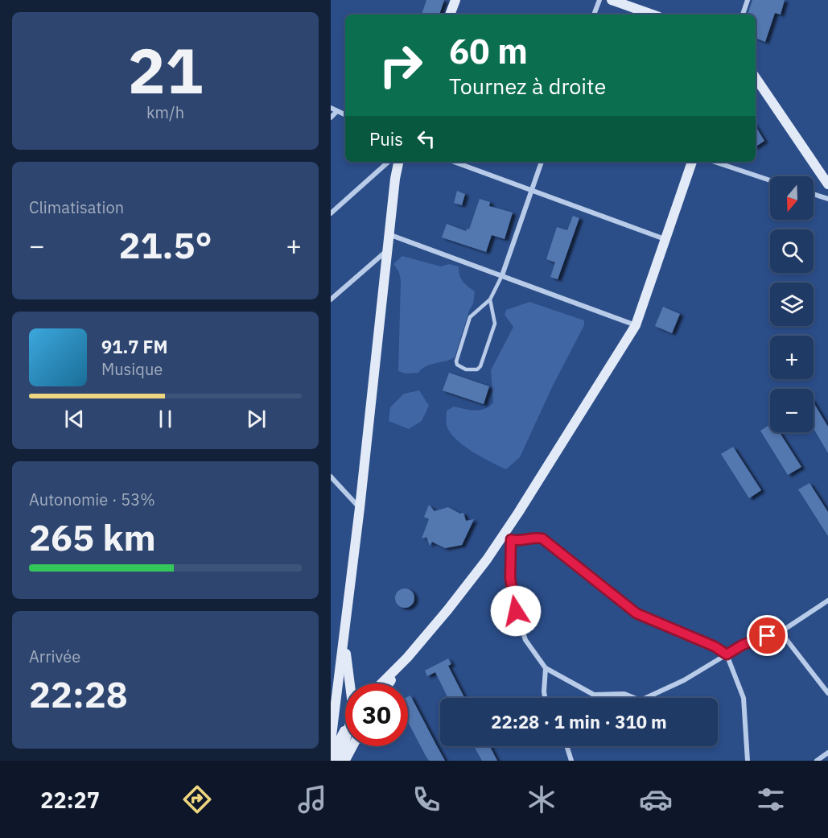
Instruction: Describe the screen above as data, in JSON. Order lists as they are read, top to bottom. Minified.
{"north":"bottom","page":{"tile":[["21","km/h"],"Climatisation",["Autonomie · 53%","265 km"],["Arrivée","22:28"]],"turn":["60 m","Tournez à droite"],"then":"Puis","map_buttons":["+","−"],"heat":["−","21.5°","+"],"song":["91.7 FM","Musique"],"limit":"30","trip":"22:28 · 1 min · 310 m","tabs":"22:27"}}
